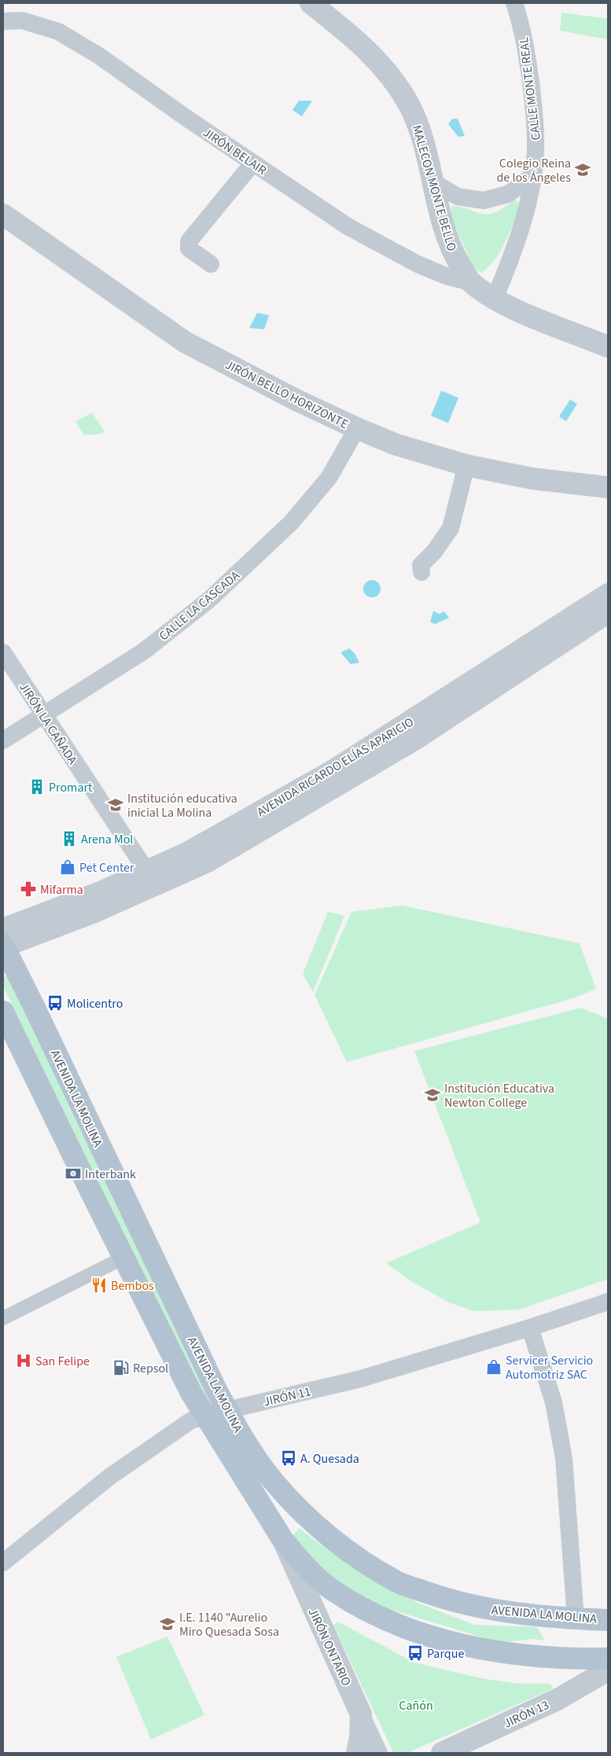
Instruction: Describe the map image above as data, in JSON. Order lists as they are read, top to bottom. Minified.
{"streets":{"main road":["AVENIDA LA MOLINA"],"street":["CALLE MONTE REAL","JIRÓN BELAIR","MALECON MONTE BELLO","JIRÓN BELLO HORIZONTE","CALLE LA CASCADA","JIRÓN LA CAÑADA","AVENIDA RICARDO ELÍAS APARICIO","JIRÓN 11","JIRÓN ONTARIO","JIRÓN 13"]},"crossings":[["CALLE MONTE REAL","MALECON MONTE BELLO"],["JIRÓN BELAIR","MALECON MONTE BELLO"],["JIRÓN BELLO HORIZONTE","CALLE LA CASCADA"],["CALLE LA CASCADA","JIRÓN LA CAÑADA"],["JIRÓN LA CAÑADA","AVENIDA RICARDO ELÍAS APARICIO"],["AVENIDA RICARDO ELÍAS APARICIO","AVENIDA LA MOLINA"],["AVENIDA LA MOLINA","JIRÓN 11"],["AVENIDA LA MOLINA","JIRÓN ONTARIO"]],"parks":["Cañón"],"places":{"school or university":["Colegio Reina de los Ángeles","Institución educativa inicial La Molina","Institución Educativa Newton College","I.E. 1140 \"Aurelio Miro Quesada Sosa"],"building":["Promart","Arena Mol"],"shop":["Pet Center","Servicer Servicio Automotriz SAC"],"pharmacy":["Mifarma"],"bus stop":["Molicentro","A. Quesada","Parque"],"bank":["Interbank"],"restaurant":["Bembos"],"hospital":["San Felipe"],"fuel station":["Repsol"]}}
